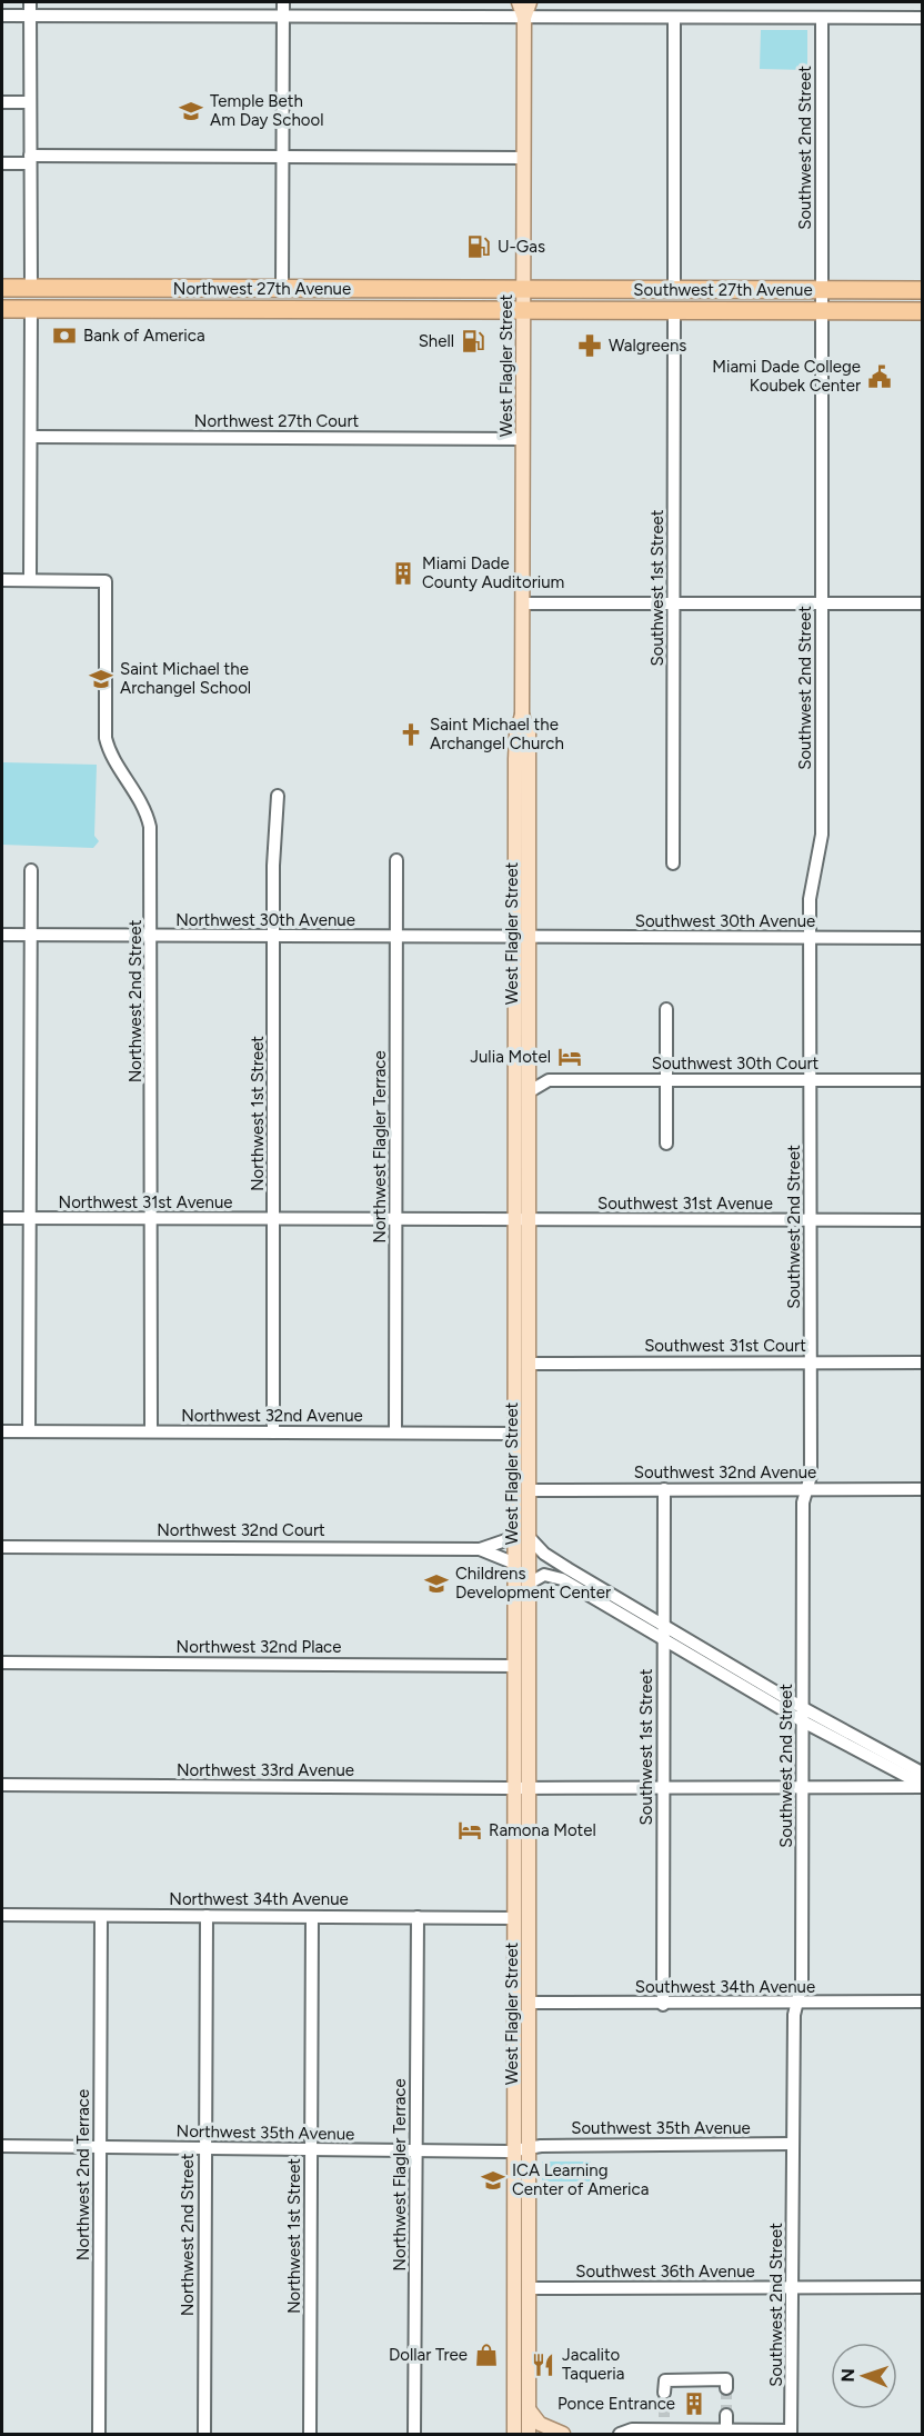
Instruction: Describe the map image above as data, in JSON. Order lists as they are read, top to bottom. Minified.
{"streets":{"highway":["Northwest 27th Avenue","Southwest 27th Avenue"],"main road":["West Flagler Street"],"street":["Southwest 2nd Street","Northwest 27th Court","Southwest 1st Street","Northwest 30th Avenue","Southwest 30th Avenue","Northwest 2nd Street","Southwest 30th Court","Northwest 1st Street","Northwest Flagler Terrace","Northwest 31st Avenue","Southwest 31st Avenue","Southwest 31st Court","Northwest 32nd Avenue","Southwest 32nd Avenue","Northwest 32nd Court","Northwest 32nd Place","Northwest 33rd Avenue","Northwest 34th Avenue","Southwest 34th Avenue","Southwest 35th Avenue","Northwest 35th Avenue","Northwest 2nd Terrace","Southwest 36th Avenue"]},"crossings":[["Southwest 2nd Street","Southwest 27th Avenue"],["Southwest 2nd Street","Southwest 30th Avenue"],["Southwest 2nd Street","Southwest 30th Court"],["Southwest 2nd Street","Southwest 31st Avenue"],["Southwest 2nd Street","Southwest 31st Court"],["Southwest 2nd Street","Southwest 32nd Avenue"],["Southwest 2nd Street","Northwest 33rd Avenue"],["Southwest 2nd Street","Southwest 34th Avenue"],["Southwest 2nd Street","Southwest 35th Avenue"],["Southwest 2nd Street","Southwest 36th Avenue"],["Northwest 27th Avenue","Southwest 27th Avenue"],["Northwest 27th Avenue","West Flagler Street"],["Southwest 27th Avenue","West Flagler Street"],["Southwest 27th Avenue","Southwest 1st Street"],["West Flagler Street","Northwest 27th Court"],["West Flagler Street","Northwest 30th Avenue"],["West Flagler Street","Southwest 30th Avenue"],["West Flagler Street","Southwest 30th Court"],["West Flagler Street","Northwest 31st Avenue"],["West Flagler Street","Southwest 31st Avenue"],["West Flagler Street","Southwest 31st Court"],["West Flagler Street","Northwest 32nd Avenue"],["West Flagler Street","Southwest 32nd Avenue"],["West Flagler Street","Northwest 32nd Court"],["West Flagler Street","Northwest 32nd Place"],["West Flagler Street","Northwest 33rd Avenue"],["West Flagler Street","Northwest 34th Avenue"],["West Flagler Street","Southwest 34th Avenue"],["West Flagler Street","Southwest 35th Avenue"],["West Flagler Street","Northwest 35th Avenue"],["West Flagler Street","Southwest 36th Avenue"],["Southwest 1st Street","Southwest 32nd Avenue"],["Southwest 1st Street","Northwest 33rd Avenue"],["Southwest 1st Street","Southwest 34th Avenue"],["Northwest 30th Avenue","Southwest 30th Avenue"],["Northwest 30th Avenue","Northwest 2nd Street"],["Northwest 30th Avenue","Northwest 1st Street"],["Northwest 30th Avenue","Northwest Flagler Terrace"],["Northwest 2nd Street","Northwest 31st Avenue"],["Northwest 2nd Street","Northwest 32nd Avenue"],["Northwest 2nd Street","Northwest 34th Avenue"],["Northwest 2nd Street","Northwest 35th Avenue"],["Northwest 1st Street","Northwest 31st Avenue"],["Northwest 1st Street","Northwest 32nd Avenue"],["Northwest 1st Street","Northwest 34th Avenue"],["Northwest 1st Street","Northwest 35th Avenue"],["Northwest Flagler Terrace","Northwest 31st Avenue"],["Northwest Flagler Terrace","Northwest 32nd Avenue"],["Northwest Flagler Terrace","Northwest 34th Avenue"],["Northwest Flagler Terrace","Northwest 35th Avenue"],["Northwest 31st Avenue","Southwest 31st Avenue"],["Northwest 34th Avenue","Northwest 2nd Terrace"],["Southwest 35th Avenue","Northwest 35th Avenue"],["Northwest 35th Avenue","Northwest 2nd Terrace"]],"places":{"school or university":["Temple Beth Am Day School","Saint Michael the Archangel School","Childrens Development Center","ICA Learning Center of America"],"fuel station":["U-Gas","Shell"],"bank":["Bank of America"],"pharmacy":["Walgreens"],"public building":["Miami Dade College Koubek Center"],"building":["Miami Dade County Auditorium","Ponce Entrance"],"church":["Saint Michael the Archangel Church"],"hotel":["Julia Motel","Ramona Motel"],"shop":["Dollar Tree"],"restaurant":["Jacalito Taqueria"]},"north":"left"}
